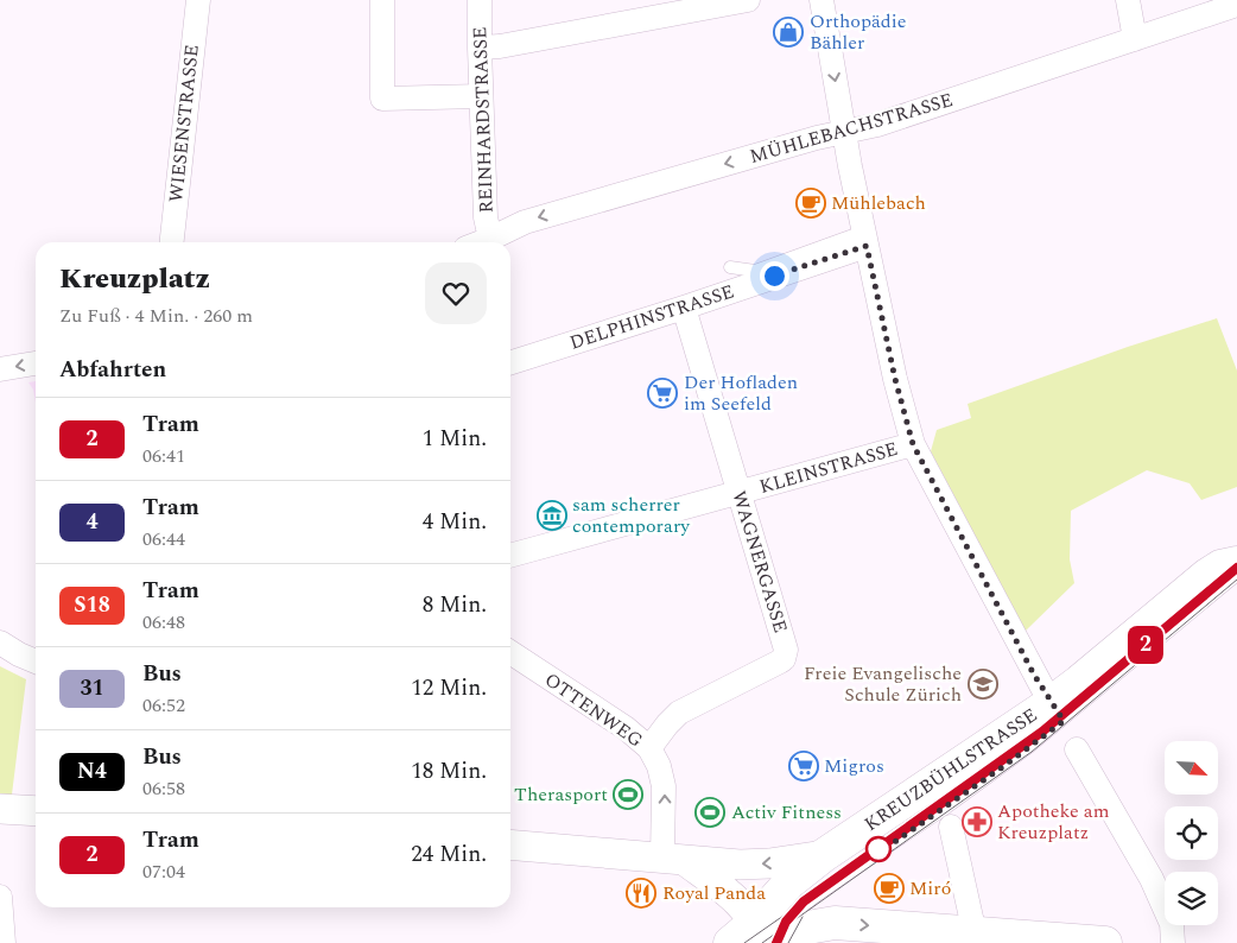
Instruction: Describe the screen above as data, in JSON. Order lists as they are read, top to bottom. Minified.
{"streets":{"main road":["KREUZBÜHLSTRASSE"],"street":["REINHARDSTRASSE","WIESENSTRASSE","MÜHLEBACHSTRASSE","DELPHINSTRASSE","KLEINSTRASSE","WAGNERGASSE","OTTENWEG"]},"crossings":[["REINHARDSTRASSE","MÜHLEBACHSTRASSE"],["DELPHINSTRASSE","WAGNERGASSE"],["KLEINSTRASSE","WAGNERGASSE"],["WAGNERGASSE","OTTENWEG"]],"one_way":["OTTENWEG"],"places":{"shop":["Orthopädie Bähler"],"cafe":["Mühlebach","Miró"],"supermarket":["Der Hofladen im Seefeld","Migros"],"museum":["sam scherrer contemporary"],"school or university":["Freie Evangelische Schule Zürich"],"sports":["Therasport","Activ Fitness"],"pharmacy":["Apotheke am Kreuzplatz"],"restaurant":["Royal Panda"]},"lines":["tram line 2"],"north":"bottom right","page":{"on_map":"2","heading":[["Kreuzplatz","Zu Fuß · 4 Min. · 260 m"],"Abfahrten"],"list":[{"mark":"2","name":"Tram","note":"06:41","value":"1 Min."},{"mark":"4","name":"Tram","note":"06:44","value":"4 Min."},{"mark":"S18","name":"Tram","note":"06:48","value":"8 Min."},{"mark":"31","name":"Bus","note":"06:52","value":"12 Min."},{"mark":"N4","name":"Bus","note":"06:58","value":"18 Min."},{"mark":"2","name":"Tram","note":"07:04","value":"24 Min."}]}}
